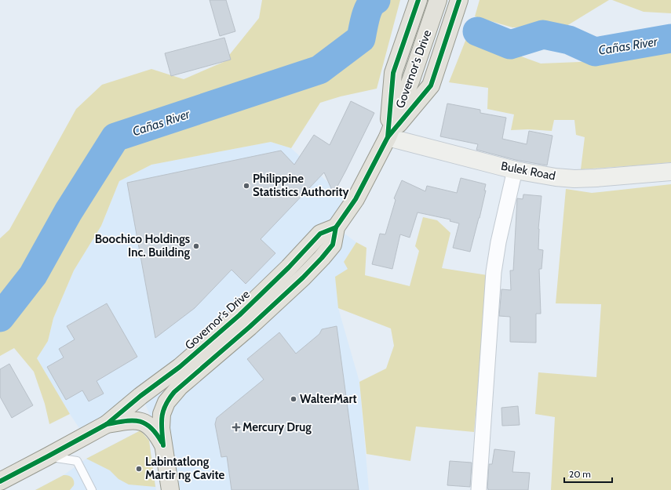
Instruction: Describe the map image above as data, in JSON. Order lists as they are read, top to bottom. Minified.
{"streets":{"main road":["Governor's Drive","Bulek Road"]},"crossings":[["Governor's Drive","Bulek Road"]],"water":["Cañas River"],"places":{"other":["Philippine Statistics Authority","Boochico Holdings Inc. Building","WalterMart","Labintatlong Martir ng Cavite"],"health":["Mercury Drug"]},"scale_bar":"20 m"}
